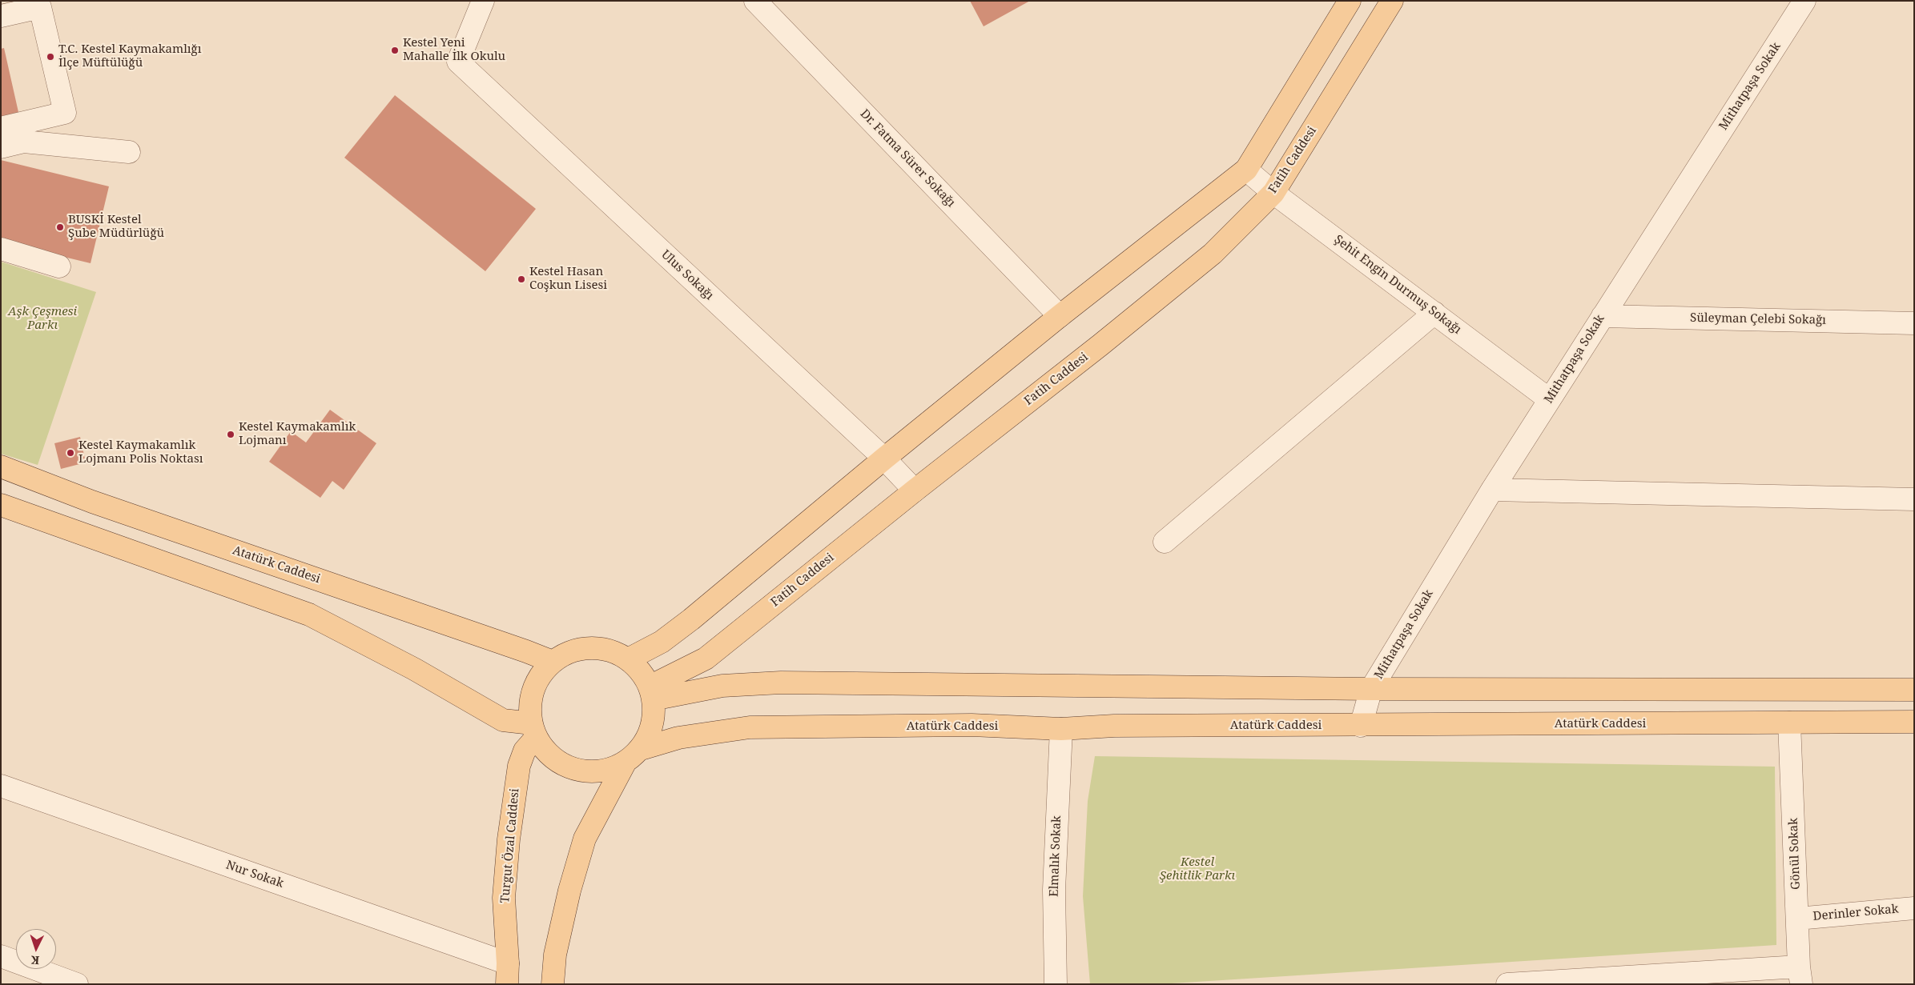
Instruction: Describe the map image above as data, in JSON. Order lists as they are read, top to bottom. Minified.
{"streets":{"main road":["Fatih Caddesi","Atatürk Caddesi","Turgut Özal Caddesi"],"street":["Mithatpaşa Sokak","Dr. Fatma Sürer Sokağı","Ulus Sokağı","Şehit Engin Durmuş Sokağı","Süleyman Çelebi Sokağı","Gönül Sokak","Elmalık Sokak","Nur Sokak","Derinler Sokak"]},"crossings":[["Mithatpaşa Sokak","Şehit Engin Durmuş Sokağı"],["Mithatpaşa Sokak","Süleyman Çelebi Sokağı"],["Mithatpaşa Sokak","Atatürk Caddesi"],["Fatih Caddesi","Ulus Sokağı"],["Fatih Caddesi","Şehit Engin Durmuş Sokağı"],["Fatih Caddesi","Atatürk Caddesi"],["Fatih Caddesi","Turgut Özal Caddesi"],["Atatürk Caddesi","Turgut Özal Caddesi"],["Atatürk Caddesi","Gönül Sokak"],["Atatürk Caddesi","Elmalık Sokak"],["Turgut Özal Caddesi","Nur Sokak"],["Gönül Sokak","Derinler Sokak"]],"parks":["Aşk Çeşmesi Parkı","Kestel Şehitlik Parkı"],"places":["Kestel Yeni Mahalle İlk Okulu","T.C. Kestel Kaymakamlığı İlçe Müftülüğü","BUSKİ Kestel Şube Müdürlüğü","Kestel Hasan Coşkun Lisesi","Kestel Kaymakamlık Lojmanı","Kestel Kaymakamlık Lojmanı Polis Noktası"],"north":"bottom"}
